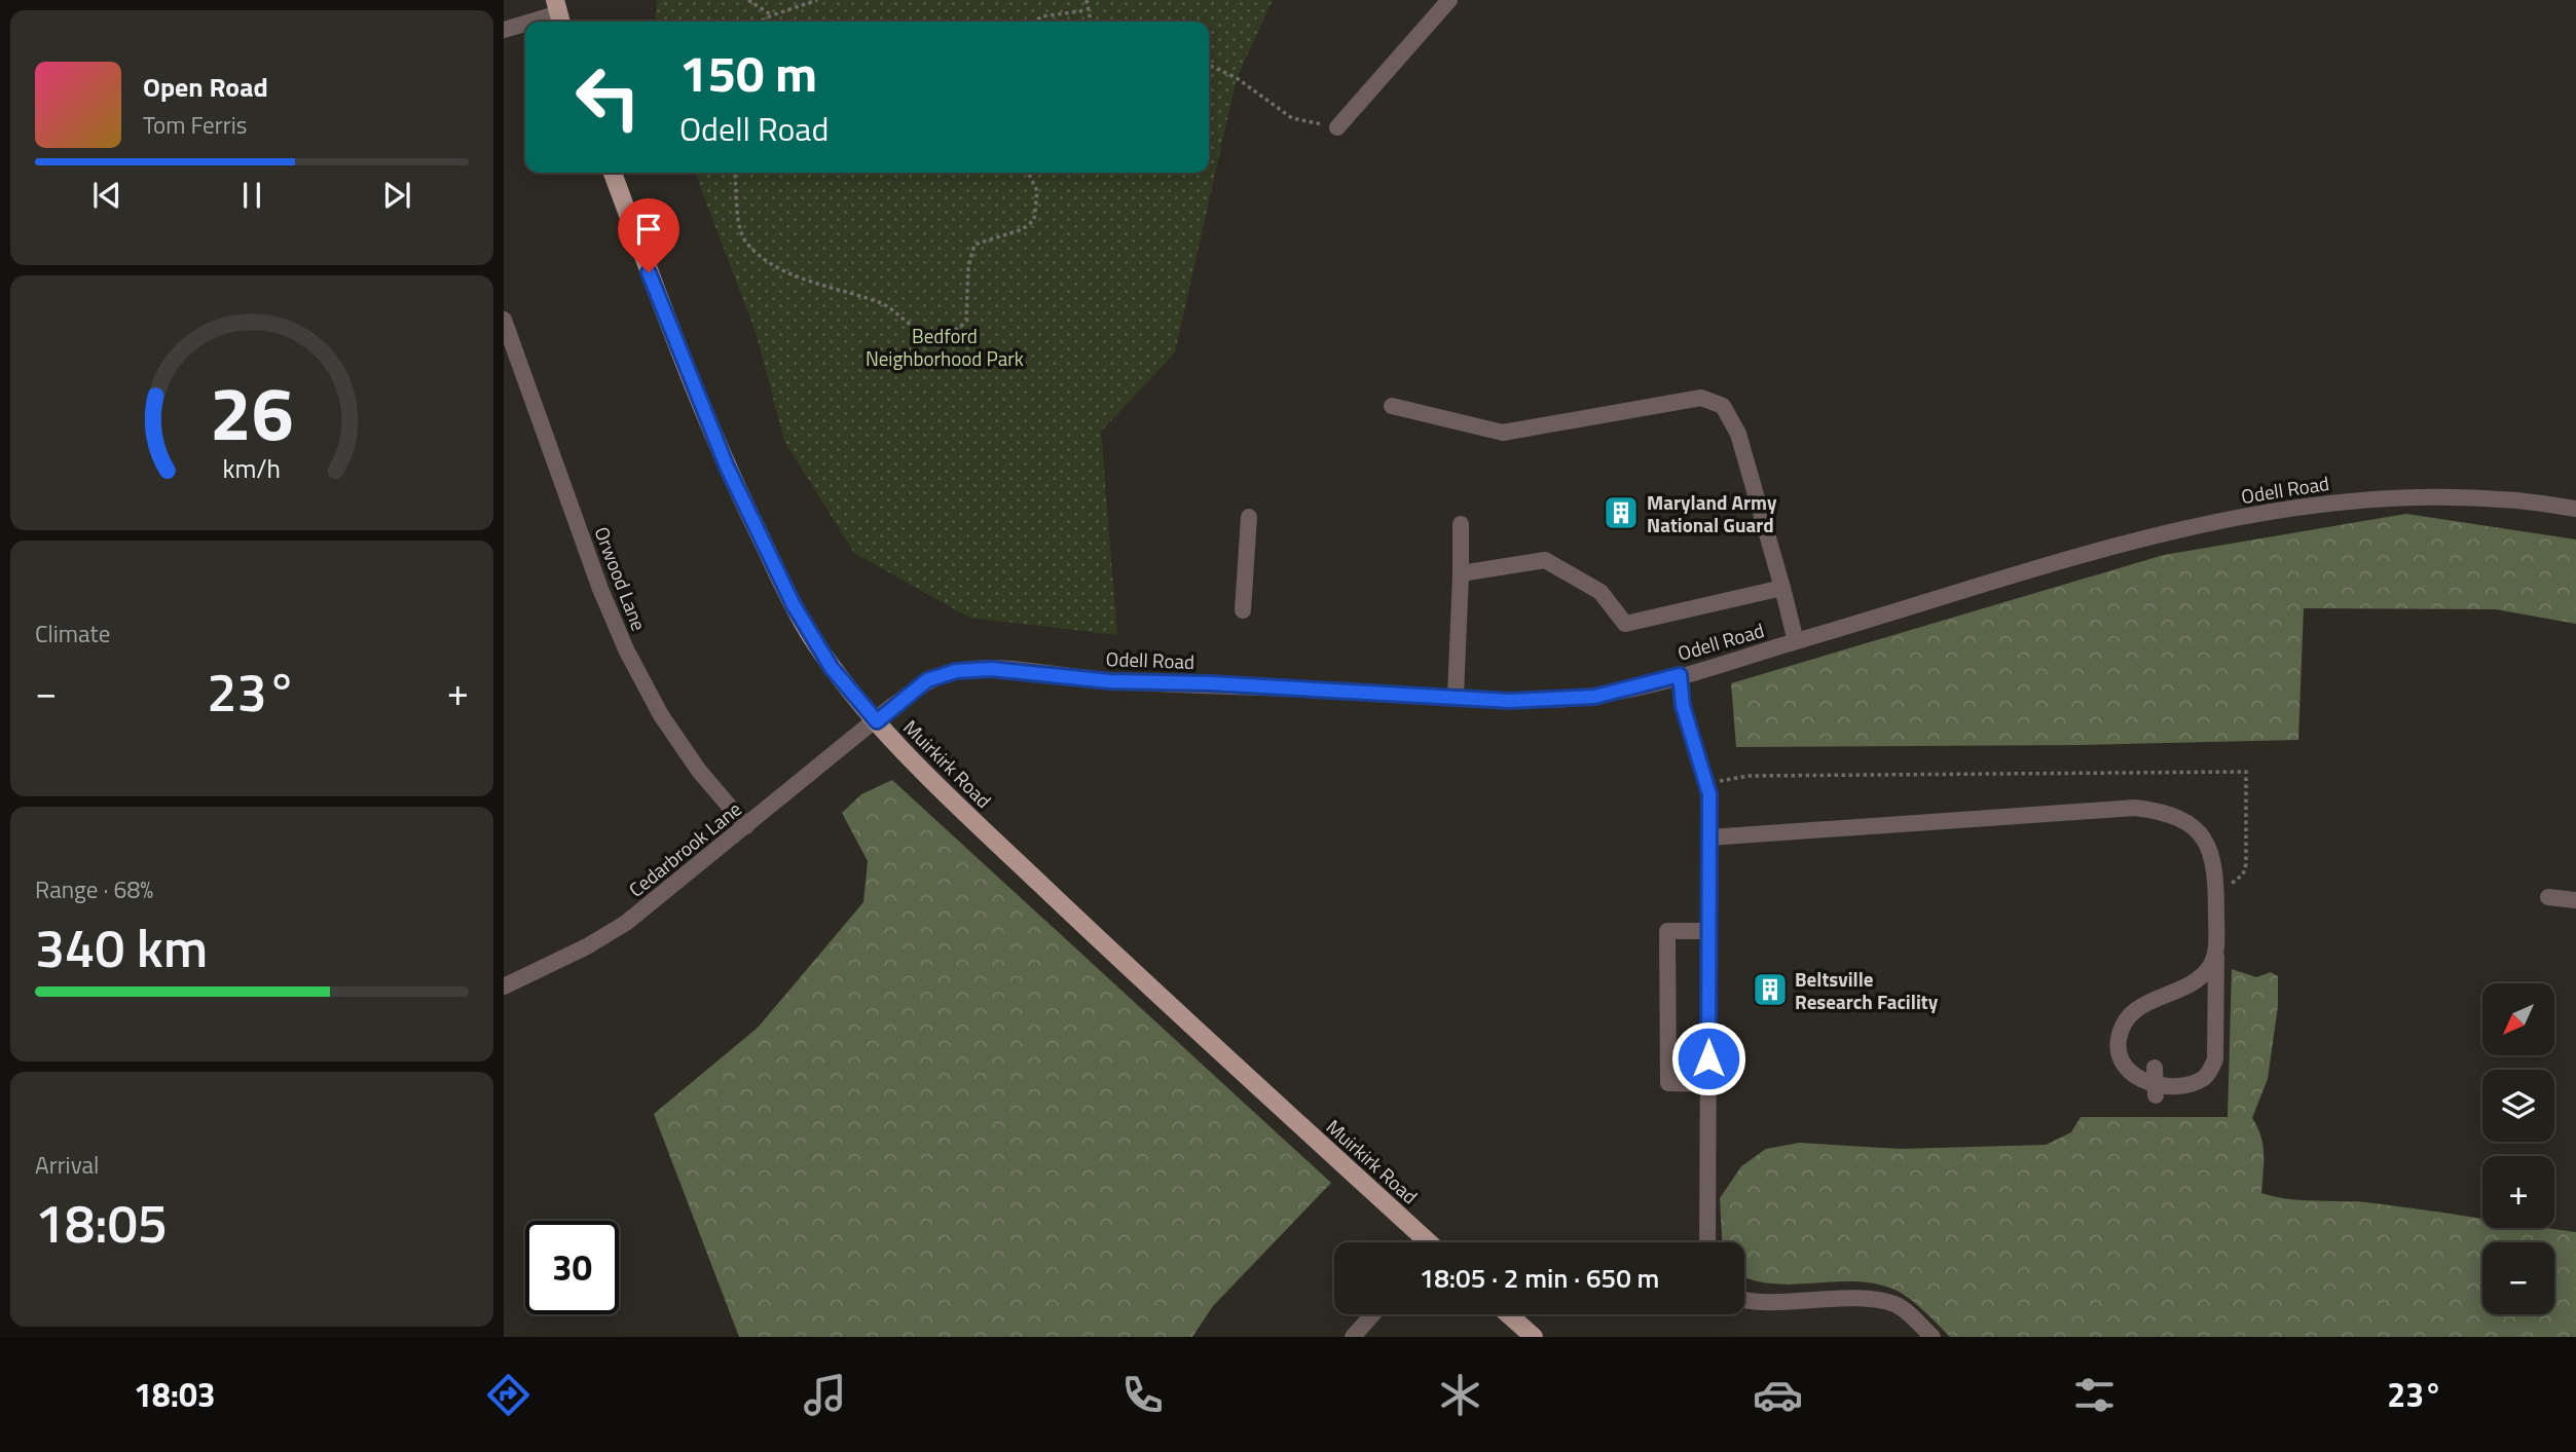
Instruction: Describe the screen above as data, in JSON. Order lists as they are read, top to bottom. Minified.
{"streets":{"main road":["Muirkirk Road"],"street":["Odell Road","Orwood Lane","Cedarbrook Lane"]},"crossings":[["Odell Road","Muirkirk Road"],["Odell Road","Cedarbrook Lane"],["Orwood Lane","Cedarbrook Lane"],["Muirkirk Road","Cedarbrook Lane"]],"parks":["Bedford Neighborhood Park"],"places":{"building":["Maryland Army National Guard","Beltsville Research Facility"]},"north":"bottom left","page":{"turn":["150 m","Odell Road"],"song":["Open Road","Tom Ferris"],"tile":["Climate",["Range · 68%","340 km"],["Arrival","18:05"]],"heat":["−","23°","+"],"map_buttons":["+","−"],"limit":"30","trip":"18:05 · 2 min · 650 m","tabs":["18:03","23°"],"gauge":["26","km/h"]}}
